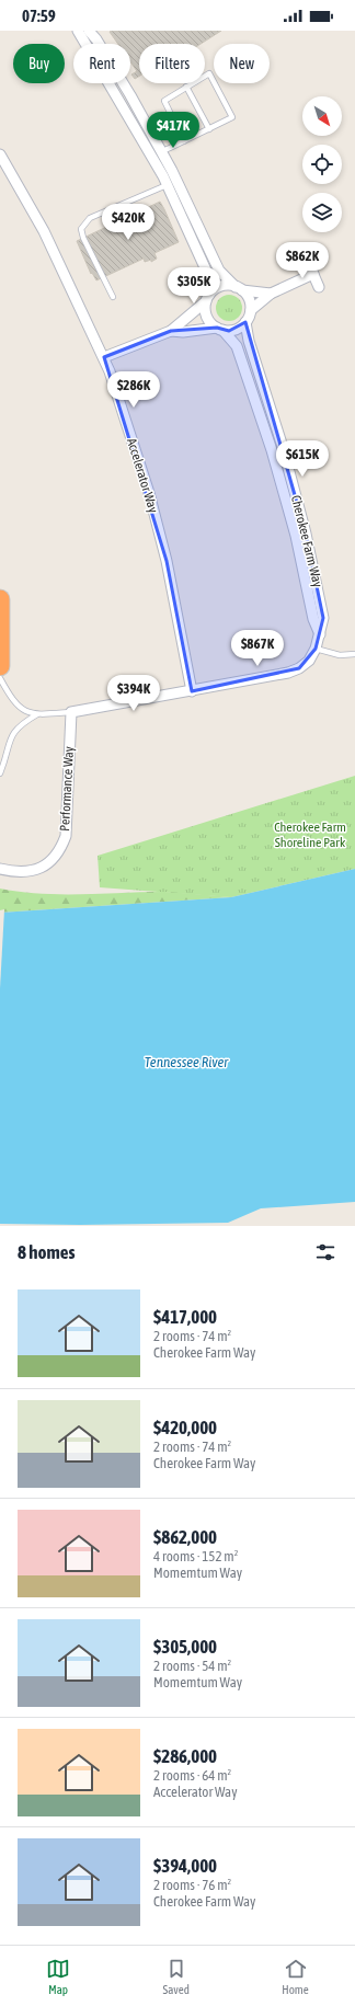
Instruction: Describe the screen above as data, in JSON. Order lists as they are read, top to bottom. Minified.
{"streets":{"street":["Accelerator Way","Cherokee Farm Way","Performance Way"]},"crossings":[["Accelerator Way","Cherokee Farm Way"],["Cherokee Farm Way","Performance Way"]],"water":["Tennessee River"],"parks":["Cherokee Farm Shoreline Park"],"north":"bottom right","page":{"status":"07:59","chip":["Buy","Rent","Filters","New"],"price":["$417K","$420K","$862K","$305K","$286K","$615K","$867K","$394K"],"heading":"8 homes","list":[{"name":"$417,000","note":"2 rooms · 74 m² · Cherokee Farm Way"},{"name":"$420,000","note":"2 rooms · 74 m² · Cherokee Farm Way"},{"name":"$862,000","note":"4 rooms · 152 m² · Momemtum Way"},{"name":"$305,000","note":"2 rooms · 54 m² · Momemtum Way"},{"name":"$286,000","note":"2 rooms · 64 m² · Accelerator Way"},{"name":"$394,000","note":"2 rooms · 76 m² · Cherokee Farm Way"}],"tabs":["Map","Saved","Home"]}}
